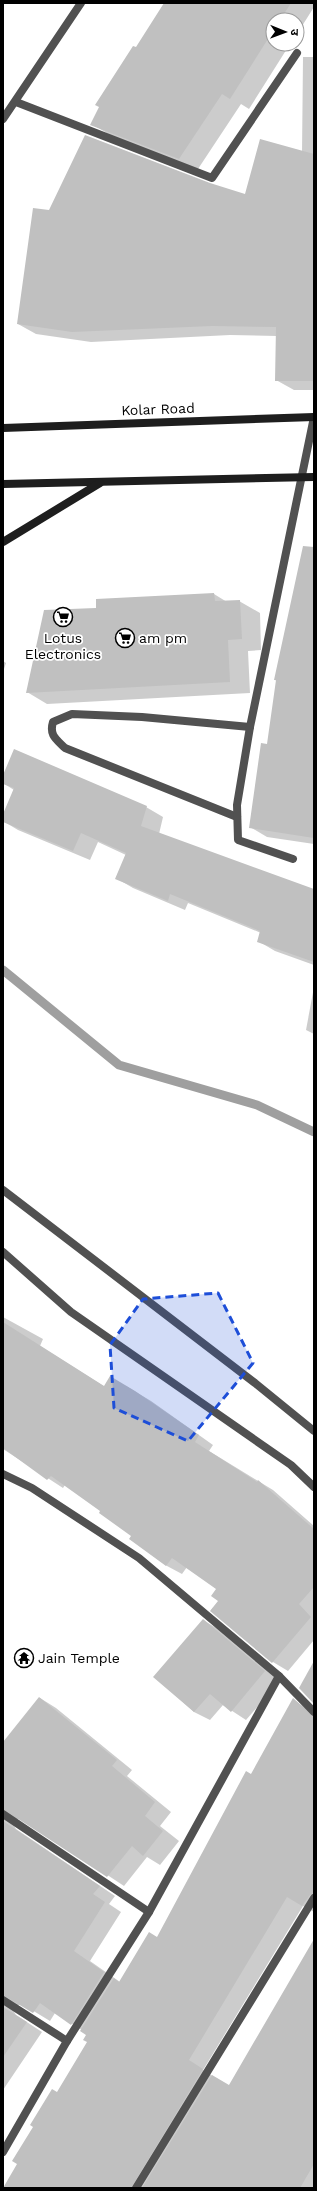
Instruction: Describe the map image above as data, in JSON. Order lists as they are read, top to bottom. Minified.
{"streets":{"main road":["Kolar Road"]},"places":{"supermarket":["Lotus Electronics","am pm"],"temple":["Jain Temple"]},"north":"right"}
